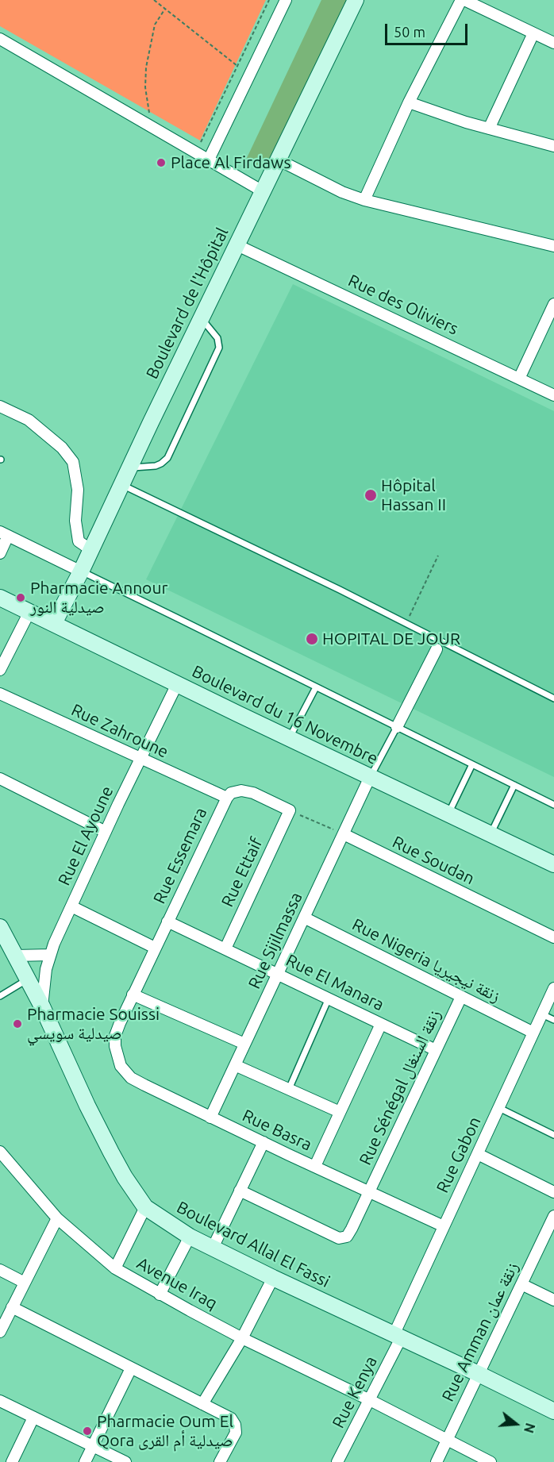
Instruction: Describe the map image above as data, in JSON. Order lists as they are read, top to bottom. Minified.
{"streets":{"street":["Boulevard de l'Hôpital","Rue des Oliviers","Boulevard du 16 Novembre","Rue Zahroune","Rue El Ayoune","Rue Essemara","Rue Soudan","Rue Ettaif","Rue Sijilmassa","Rue Nigeria زنقة نيجيريا","Rue El Manara","Rue Sénégal زنقة السنغال","Rue Basra","Rue Gabon","Boulevard Allal El Fassi","Avenue Iraq","Rue Amman زنقة عمان","Rue Kenya"]},"crossings":[["Boulevard de l'Hôpital","Rue des Oliviers"],["Boulevard de l'Hôpital","Boulevard du 16 Novembre"],["Boulevard du 16 Novembre","Rue El Ayoune"],["Boulevard du 16 Novembre","Rue Sijilmassa"],["Rue Zahroune","Rue El Ayoune"],["Rue Zahroune","Rue Essemara"],["Rue El Ayoune","Boulevard Allal El Fassi"],["Rue Essemara","Rue Ettaif"],["Rue Essemara","Rue El Manara"],["Rue Essemara","Rue Basra"],["Rue Soudan","Rue Sijilmassa"],["Rue Ettaif","Rue El Manara"],["Rue Sijilmassa","Rue Nigeria زنقة نيجيريا"],["Rue Sijilmassa","Rue El Manara"],["Rue Sijilmassa","Rue Basra"],["Rue Nigeria زنقة نيجيريا","Rue Sénégal زنقة السنغال"],["Rue Nigeria زنقة نيجيريا","Rue Gabon"],["Rue El Manara","Rue Sénégal زنقة السنغال"],["Rue Sénégal زنقة السنغال","Rue Basra"],["Rue Basra","Rue Gabon"],["Rue Gabon","Boulevard Allal El Fassi"],["Rue Gabon","Rue Kenya"],["Boulevard Allal El Fassi","Rue Amman زنقة عمان"],["Boulevard Allal El Fassi","Rue Kenya"],["Avenue Iraq","Rue Amman زنقة عمان"],["Avenue Iraq","Rue Kenya"]],"places":["Place Al Firdaws","Hôpital Hassan II","Pharmacie Annour صيدلية النور","HOPITAL DE JOUR","Pharmacie Souissi صيدلية سويسي","Pharmacie Oum El Qora صيدلية أم القرى"],"scale_bar":"50 m","north":"right"}
